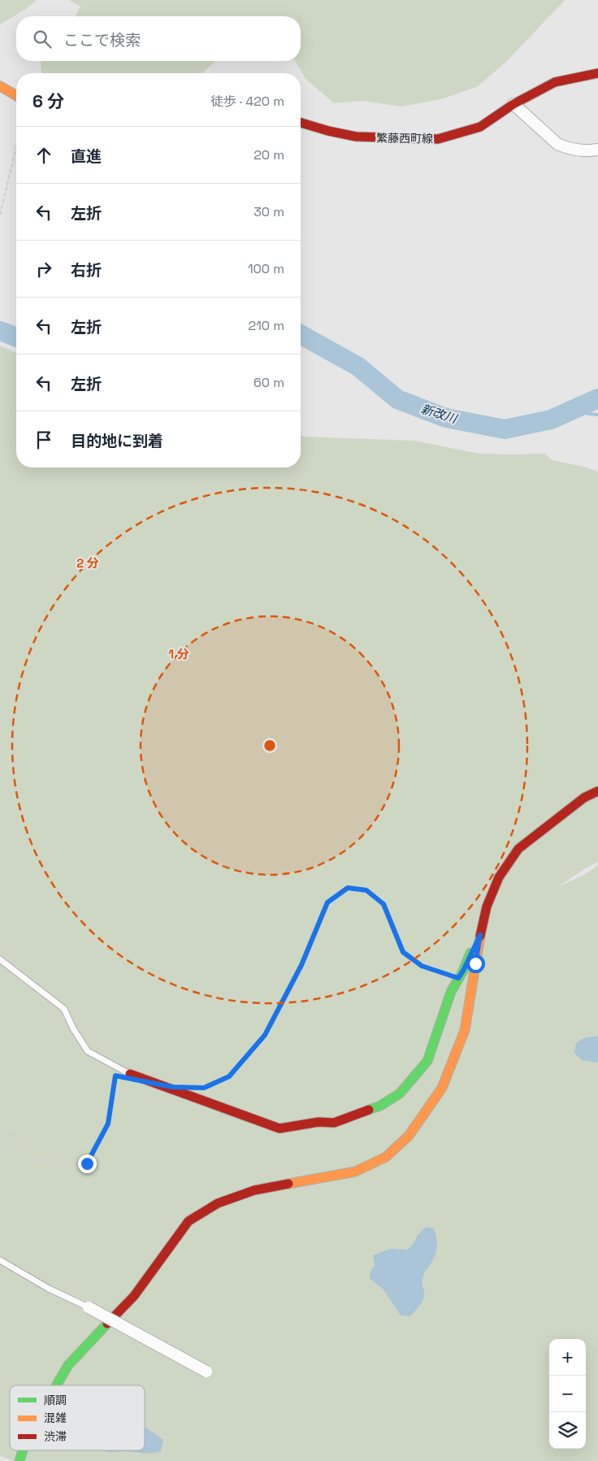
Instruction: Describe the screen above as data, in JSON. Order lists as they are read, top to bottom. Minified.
{"streets":{"street":["繁藤西町線"]},"water":["新改川"],"legend":["順調","混雑","渋滞"],"page":{"search":"ここで検索","heading":["6 分","徒歩 · 420 m"],"list":[["直進","20 m"],["左折","30 m"],["右折","100 m"],["左折","210 m"],["左折","60 m"],"目的地に到着"],"map_buttons":["+","−"]},"rings":["2 分","1 分"]}
